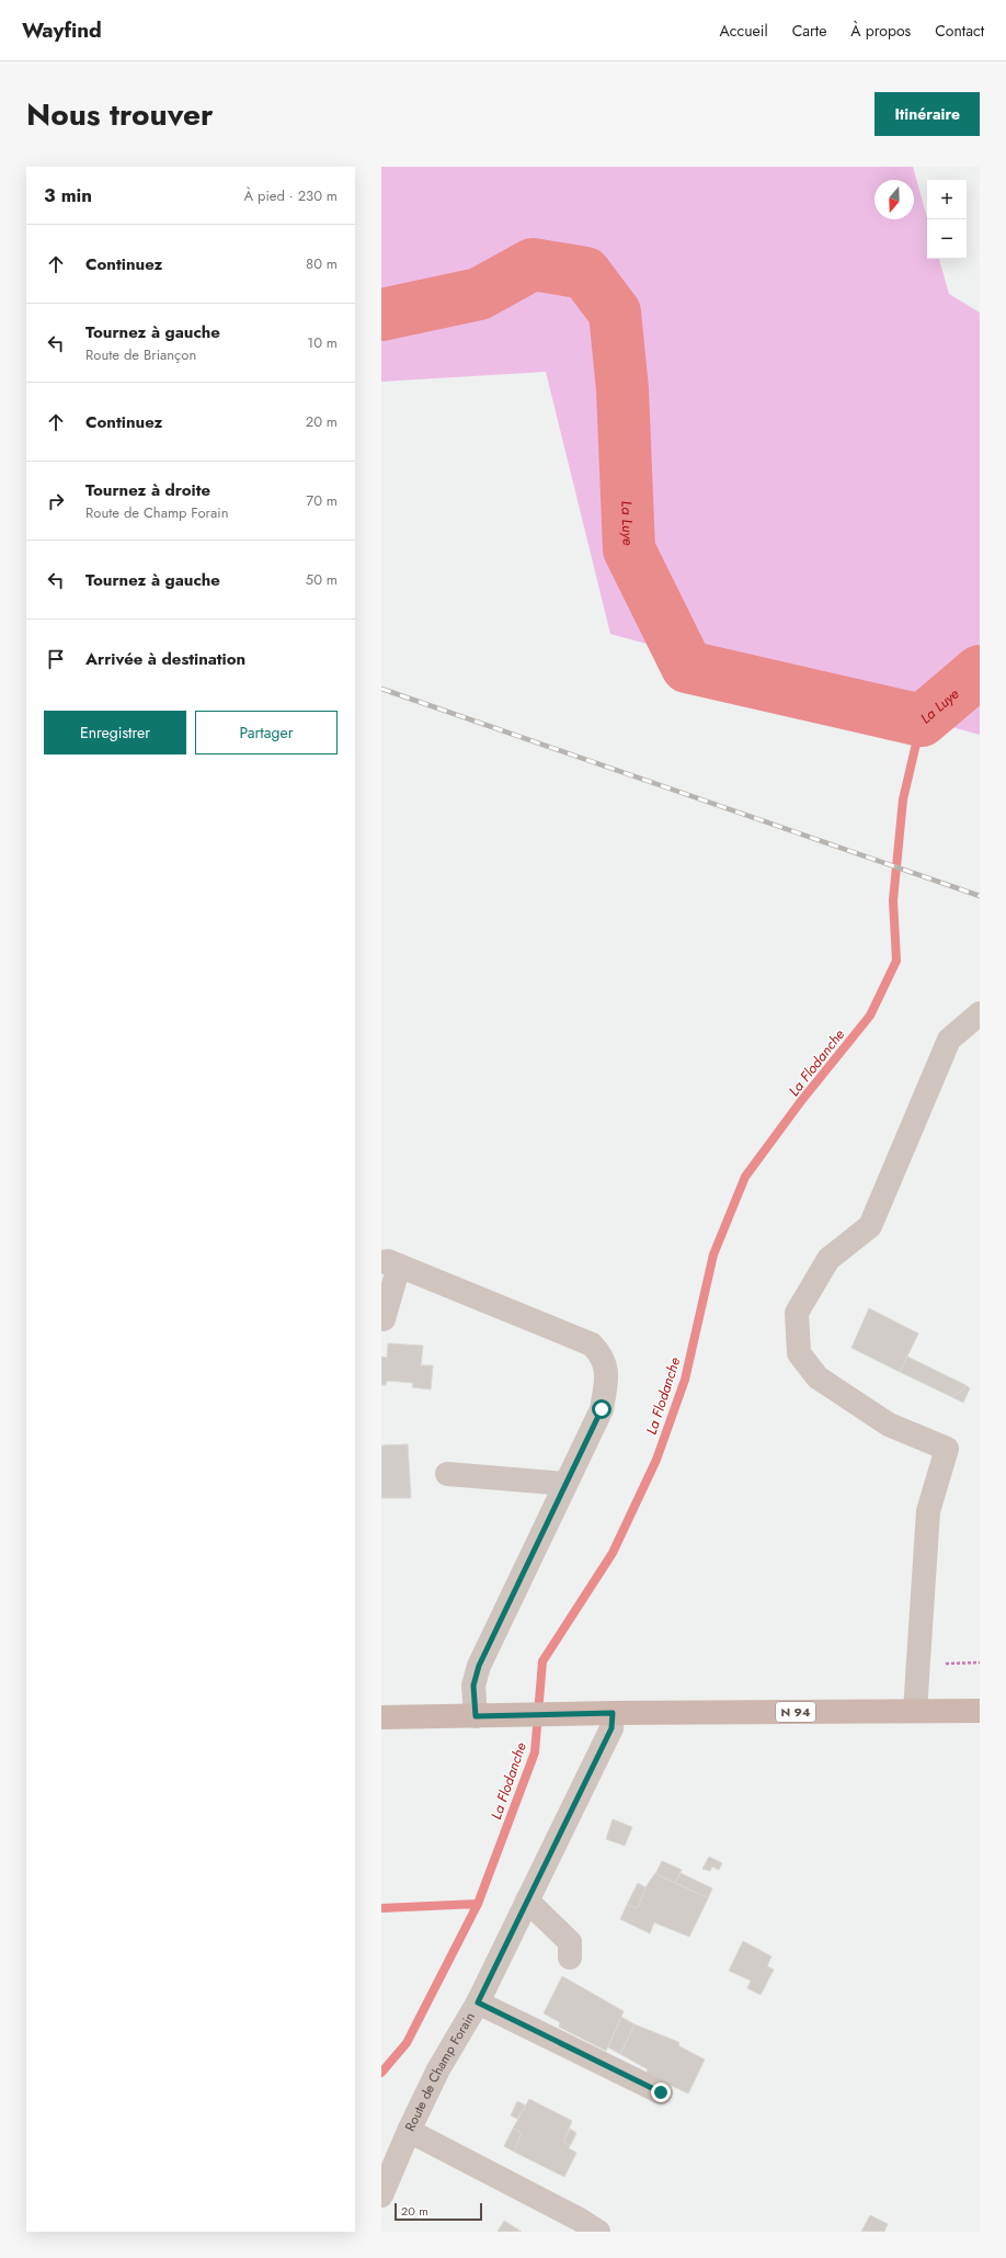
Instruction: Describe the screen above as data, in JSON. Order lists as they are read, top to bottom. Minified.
{"streets":{"main road":["N 94"],"street":["Route de Champ Forain"]},"crossings":[["N 94","Route de Champ Forain"]],"water":["La Luye","La Flodanche"],"scale_bar":"20 m","north":"bottom","page":{"header":"Wayfind","nav":["Accueil","Carte","À propos","Contact"],"title":"Nous trouver","buttons":["Itinéraire",["Enregistrer","Partager"]],"heading":["3 min","À pied · 230 m"],"map_buttons":["+","−"],"list":[["Continuez","80 m"],["Tournez à gauche","Route de Briançon","10 m"],["Continuez","20 m"],["Tournez à droite","Route de Champ Forain","70 m"],["Tournez à gauche","50 m"],"Arrivée à destination"],"scale":"20 m"}}
